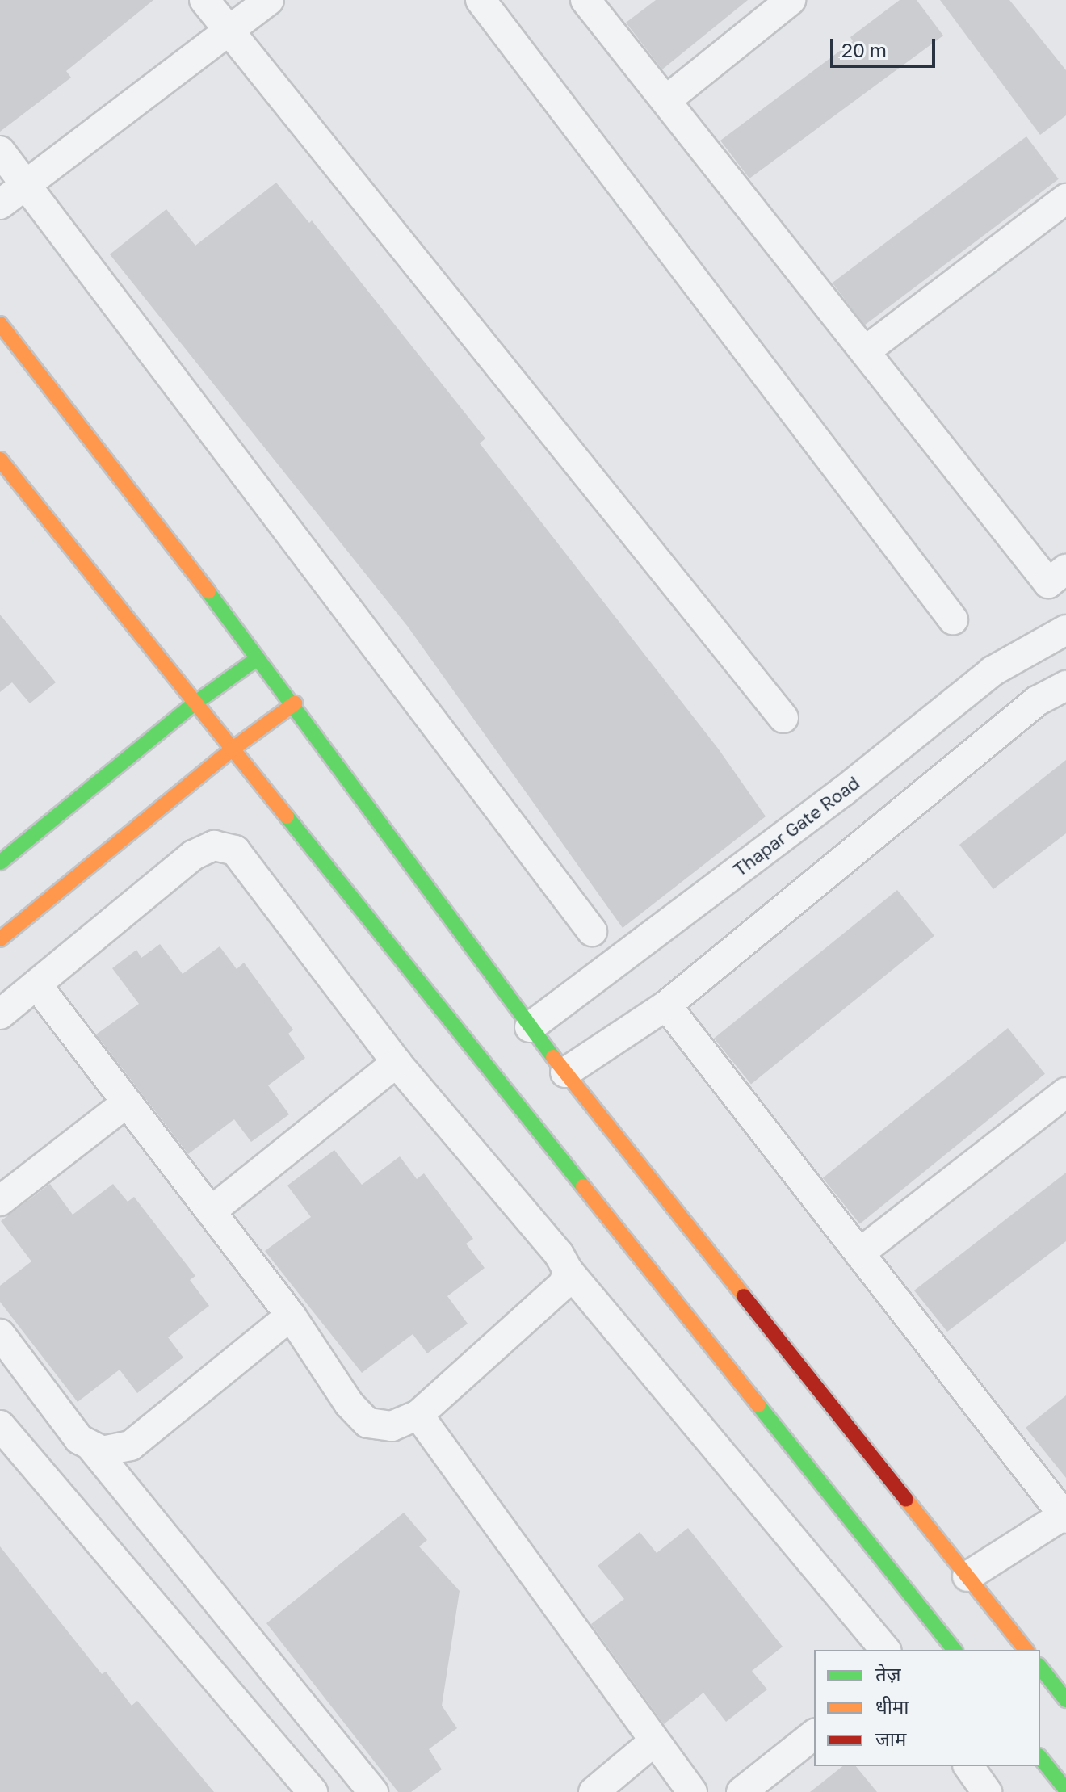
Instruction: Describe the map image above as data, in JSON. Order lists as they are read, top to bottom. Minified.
{"streets":{"street":["Thapar Gate Road"]},"legend":["तेज़","धीमा","जाम"],"scale_bar":"20 m"}
